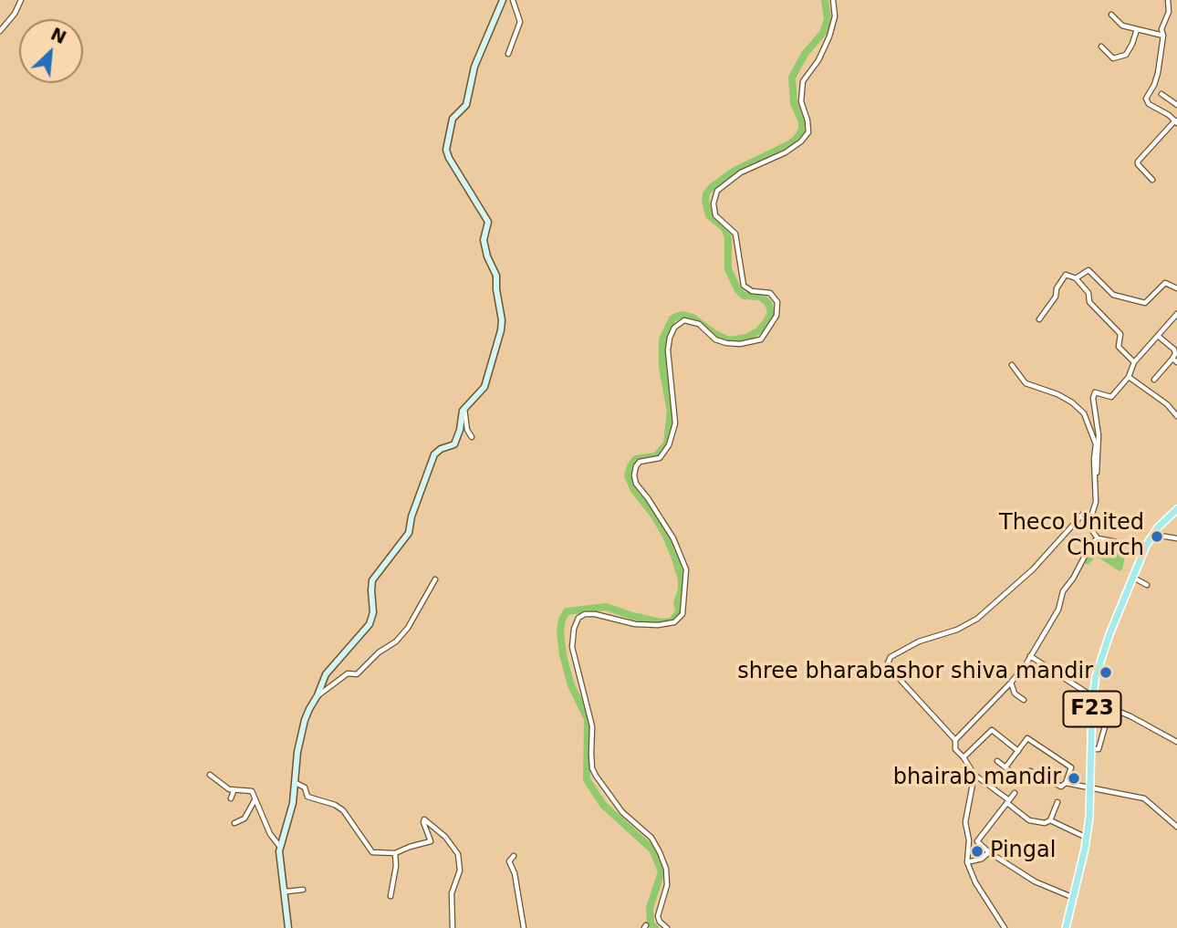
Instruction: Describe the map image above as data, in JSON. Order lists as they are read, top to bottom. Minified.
{"streets":{"main road":["F23"]},"places":["Theco United Church","shree bharabashor shiva mandir","bhairab mandir","Pingal"],"north":"top right"}
